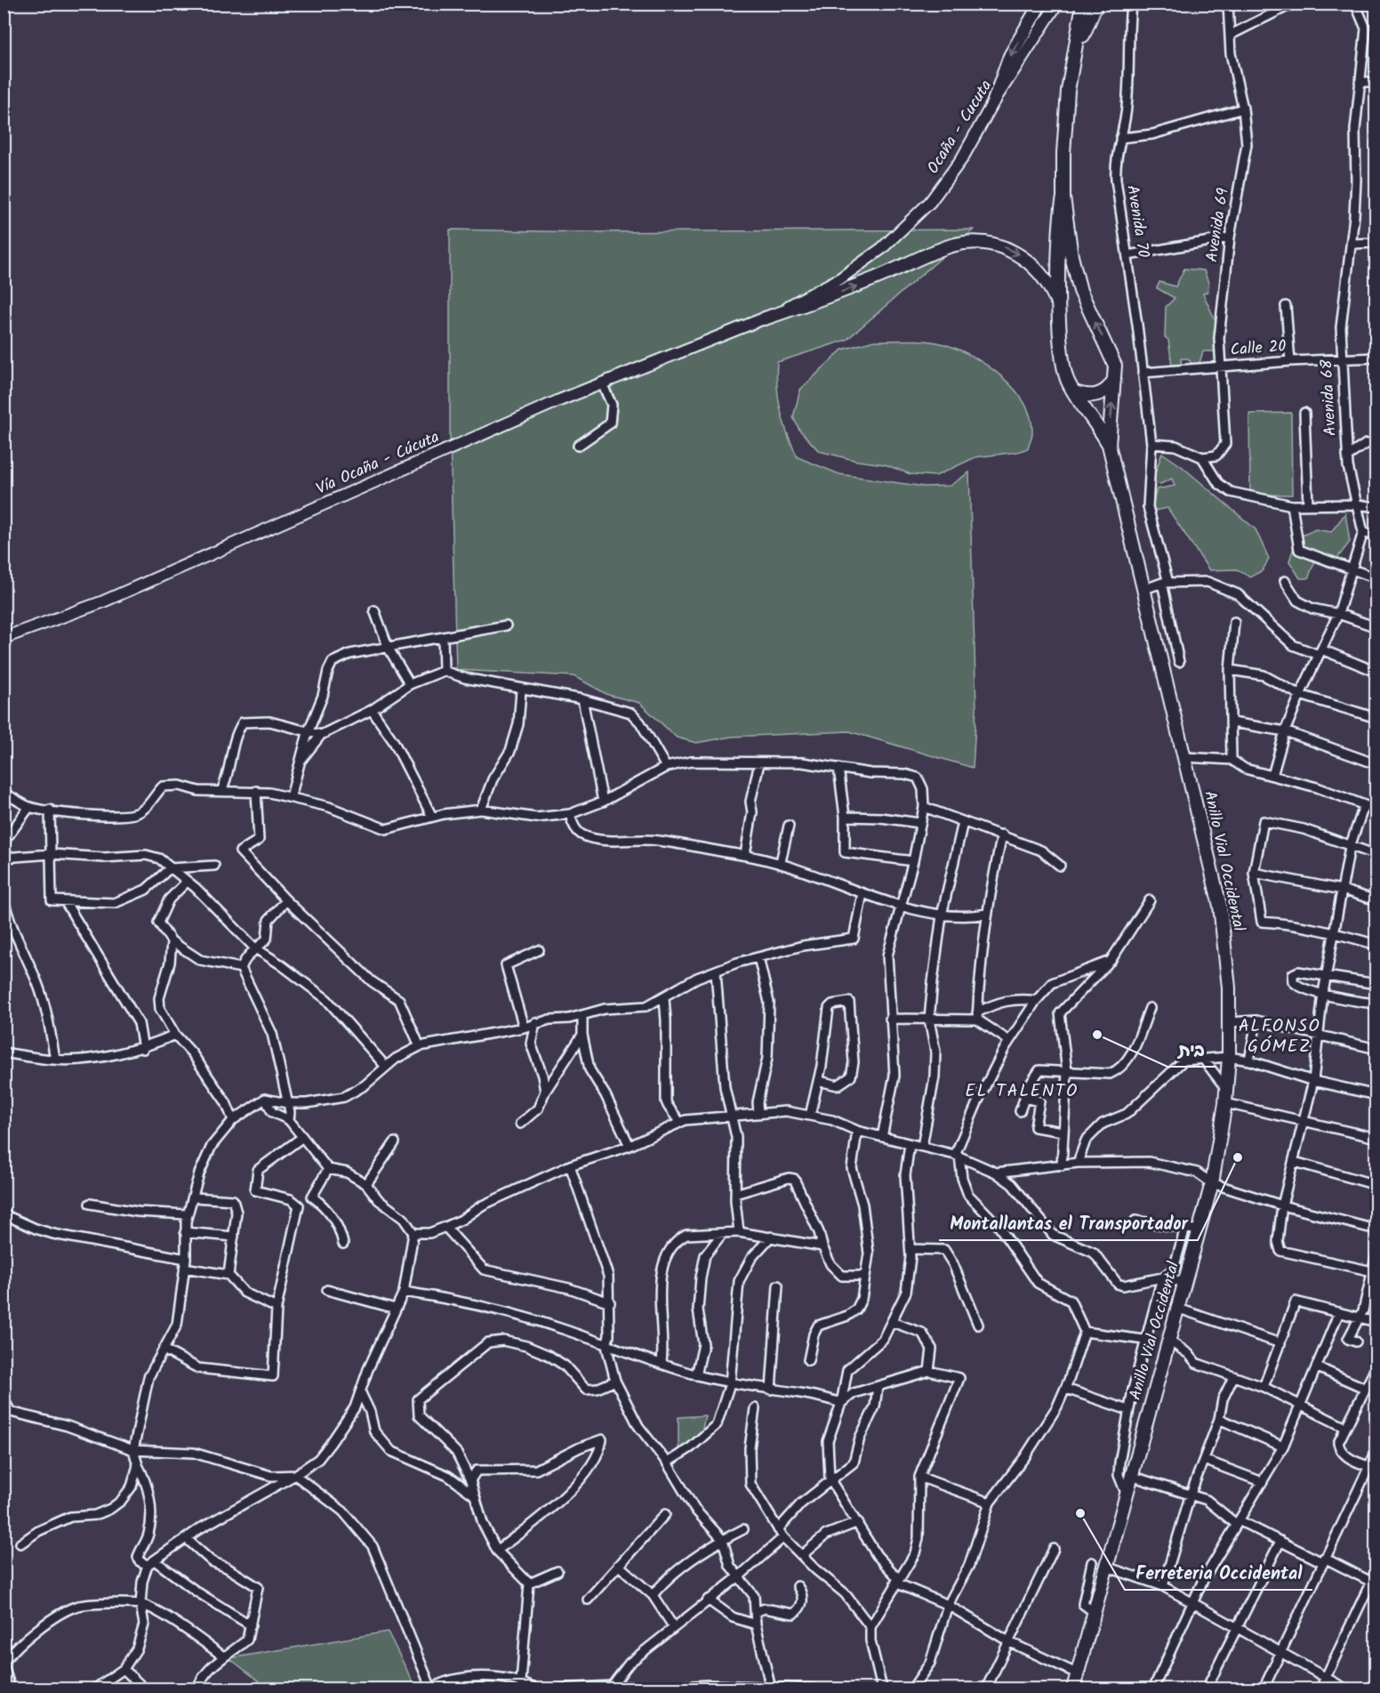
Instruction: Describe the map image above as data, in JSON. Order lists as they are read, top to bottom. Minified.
{"streets":{"highway":["Anillo Vial Occidental"],"main road":["Ocaña - Cucuta","Vía Ocaña - Cúcuta"],"street":["Avenida 70","Avenida 69","Calle 20","Avenida 68"]},"crossings":[["Ocaña - Cucuta","Vía Ocaña - Cúcuta"],["Avenida 70","Calle 20"],["Avenida 69","Calle 20"],["Calle 20","Avenida 68"]],"districts":["ALFONSO GÓMEZ","EL TALENTO"],"places":["בית","Montallantas el Transportador","Ferreteria Occidental"]}
